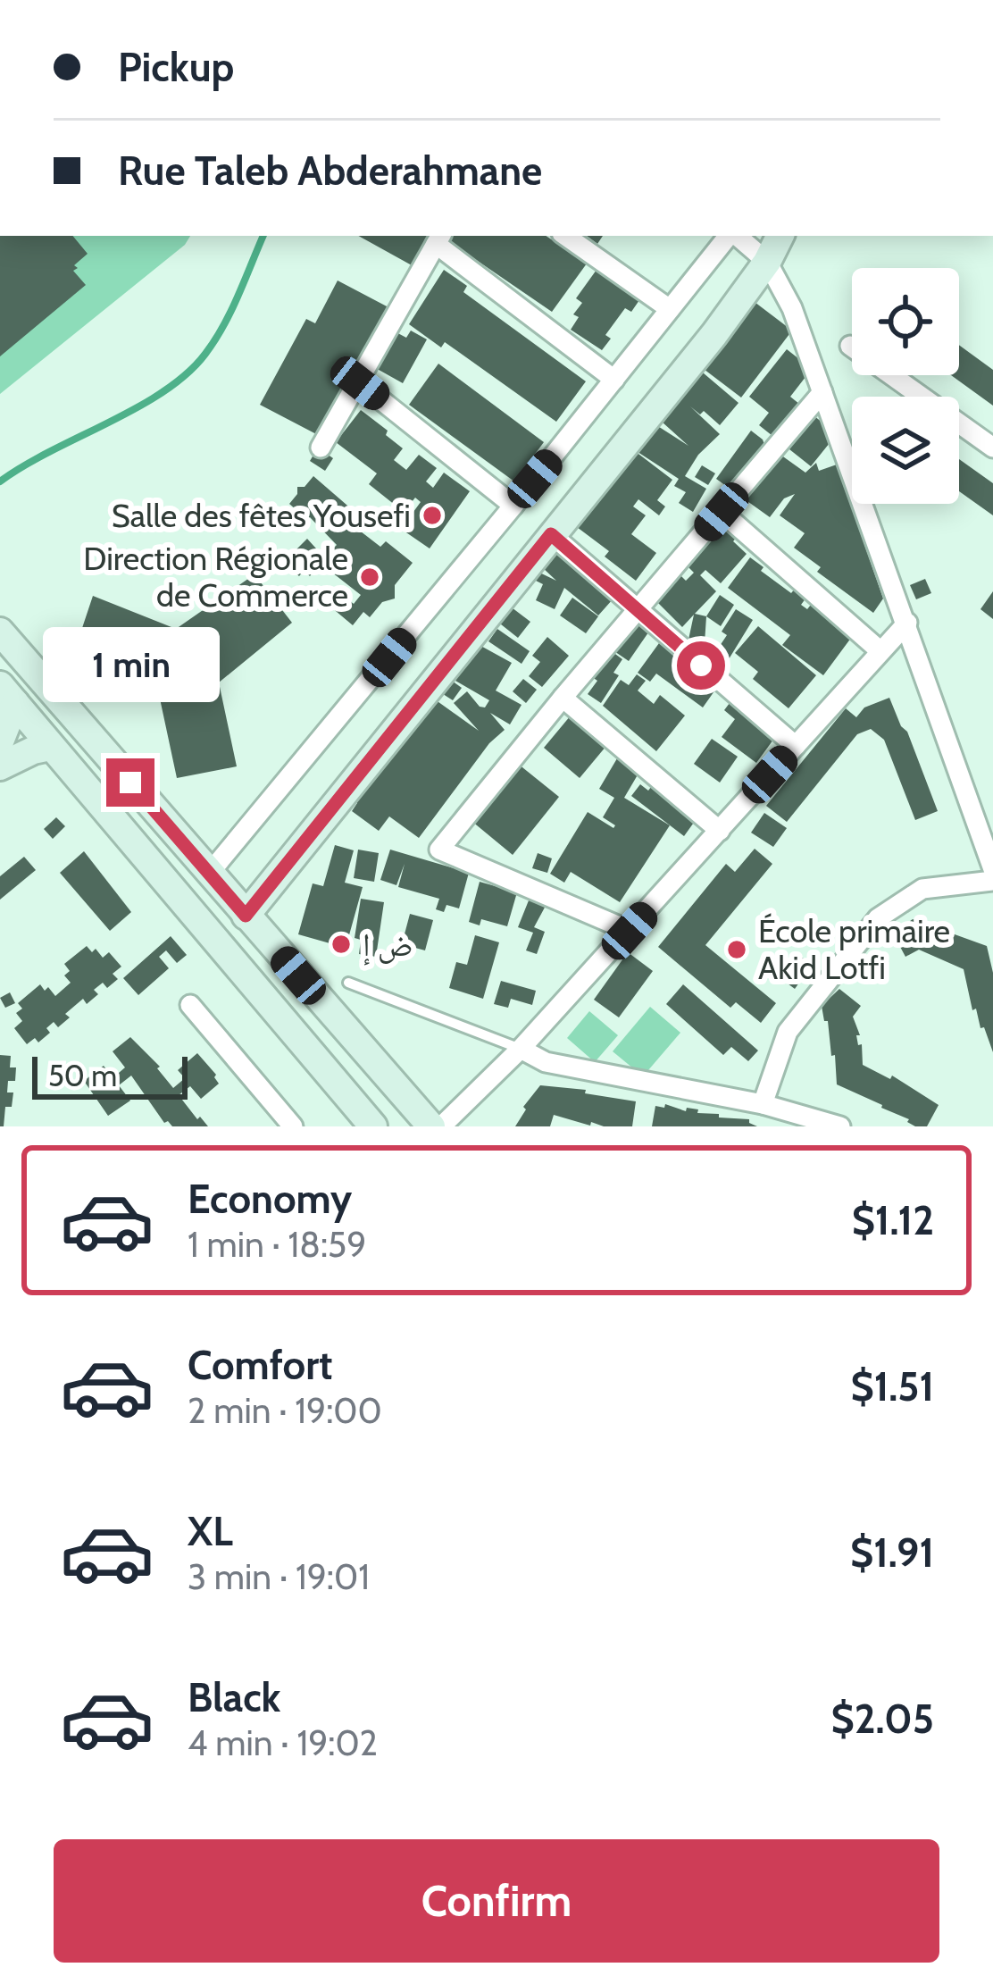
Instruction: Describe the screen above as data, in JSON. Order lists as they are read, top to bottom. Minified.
{"places":["Salle des fêtes Yousefi","Direction Régionale de Commerce","ض إ","École primaire Akid Lotfi"],"scale_bar":"50 m","page":{"banner":["Pickup","Rue Taleb Abderahmane"],"bubble":"1 min","scale":"50 m","list":[{"name":"Economy","note":"1 min · 18:59","value":"$1.12"},{"name":"Comfort","note":"2 min · 19:00","value":"$1.51"},{"name":"XL","note":"3 min · 19:01","value":"$1.91"},{"name":"Black","note":"4 min · 19:02","value":"$2.05"}],"buttons":"Confirm"}}
